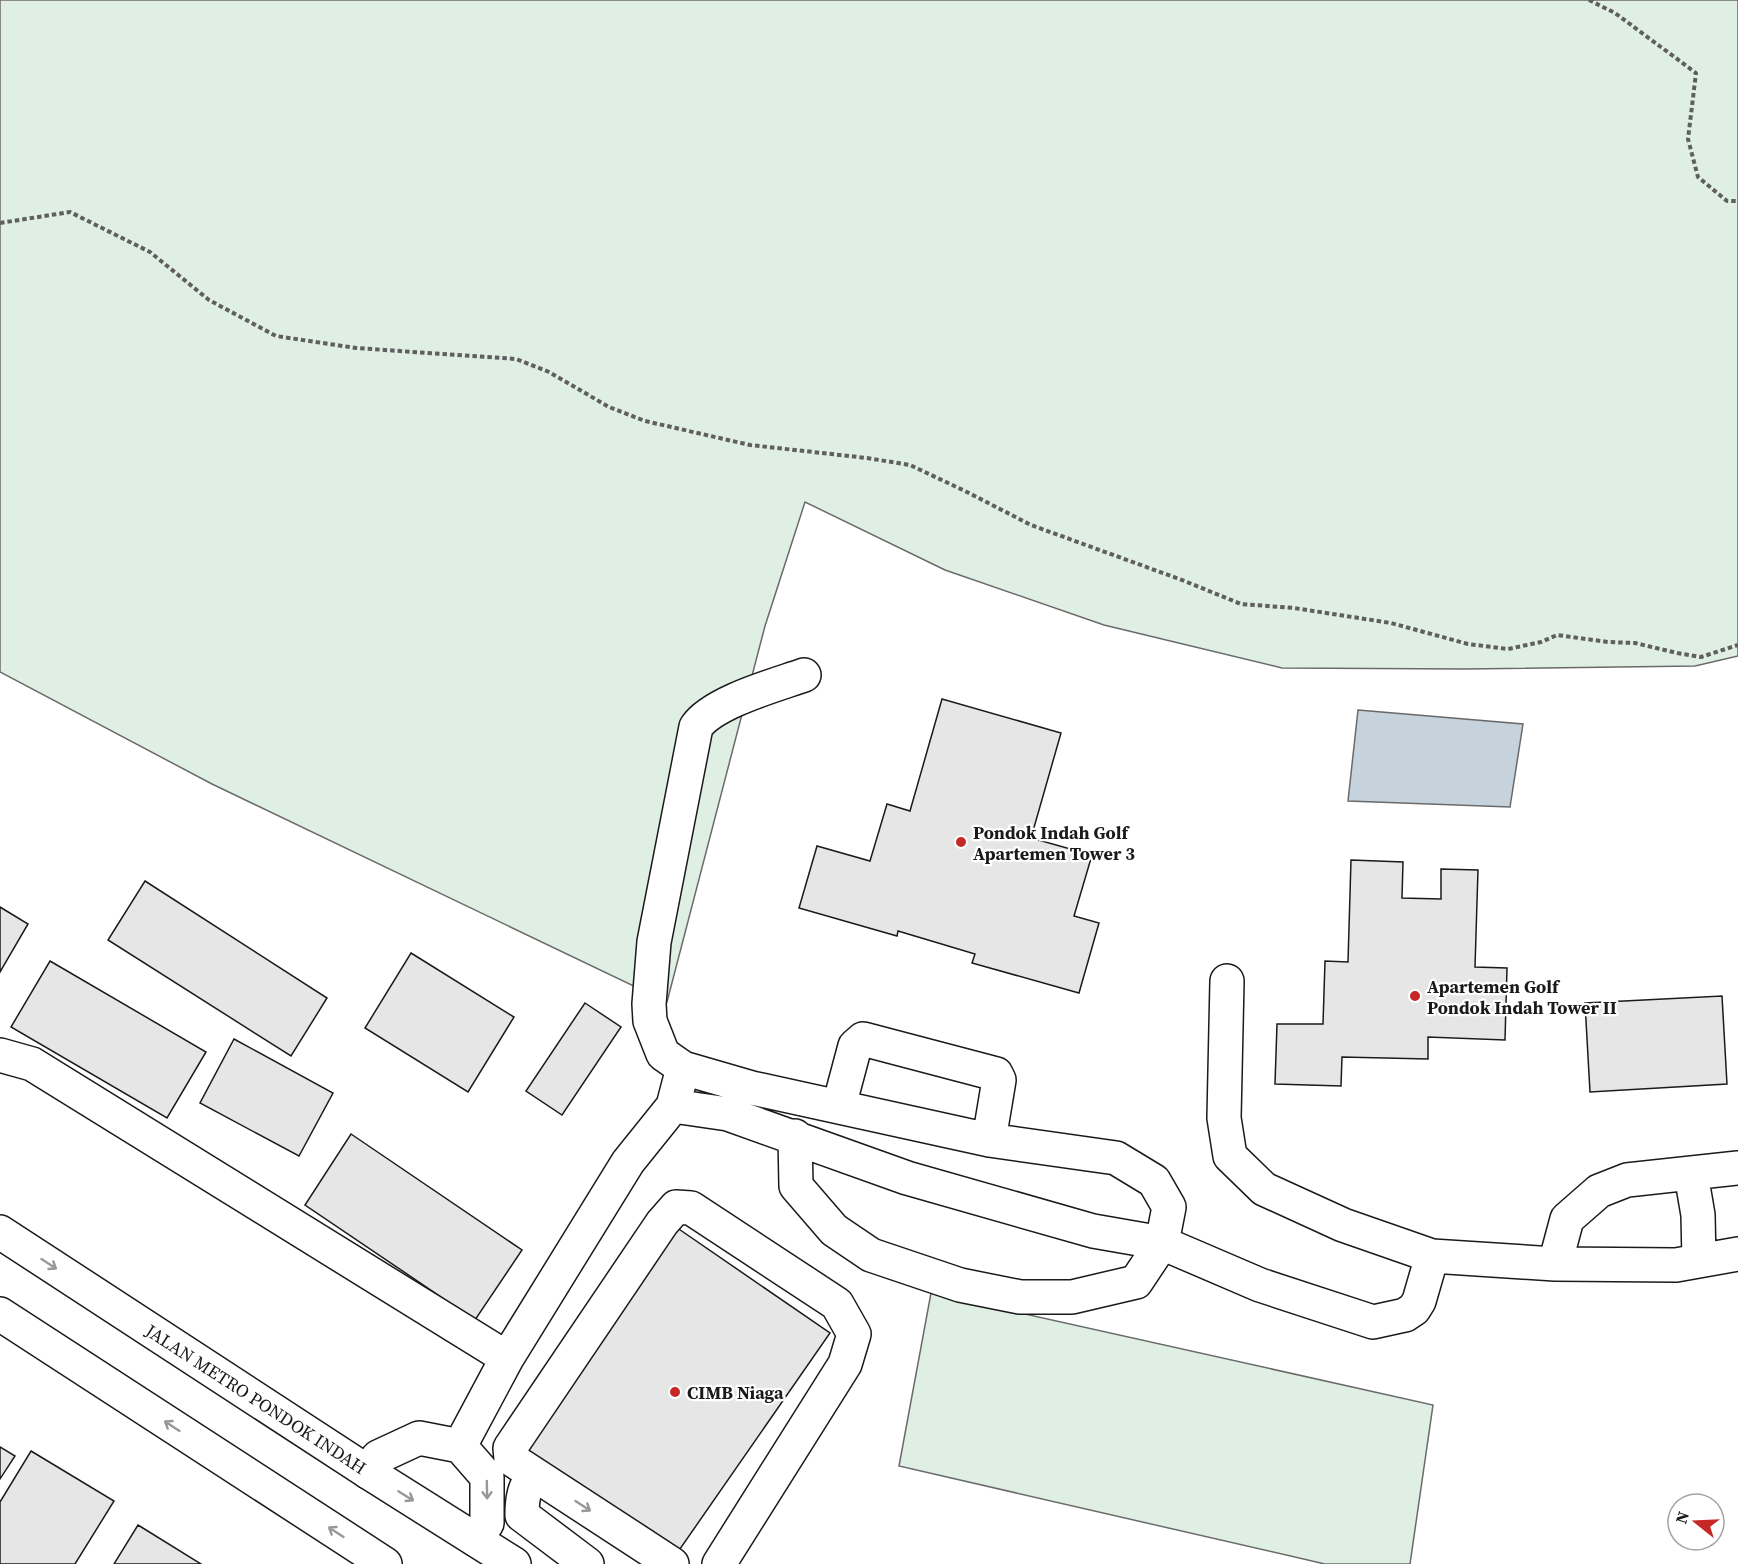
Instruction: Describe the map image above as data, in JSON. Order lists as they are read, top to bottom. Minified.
{"streets":{"main road":["JALAN METRO PONDOK INDAH"]},"places":["Pondok Indah Golf Apartemen Tower 3","Apartemen Golf Pondok Indah Tower II","CIMB Niaga"],"north":"left"}
